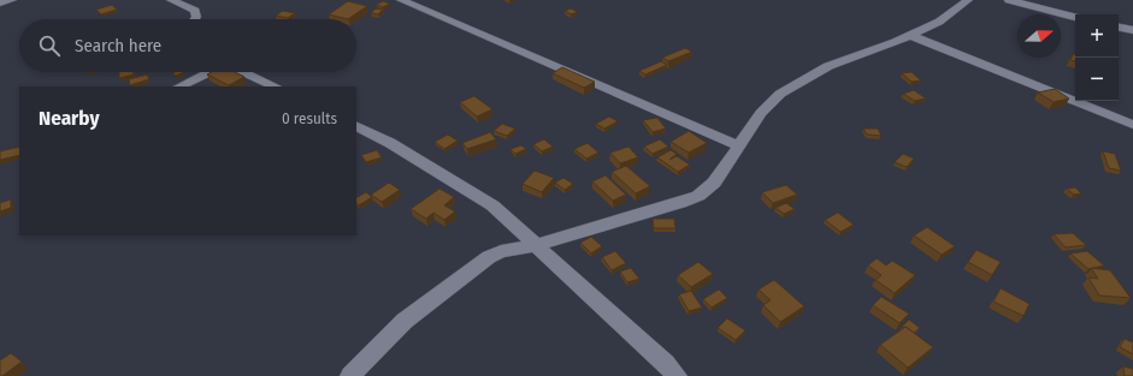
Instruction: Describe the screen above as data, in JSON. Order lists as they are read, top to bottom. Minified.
{"north":"right","page":{"map_buttons":["+","−"],"search":"Search here","heading":["Nearby","0 results"]}}
